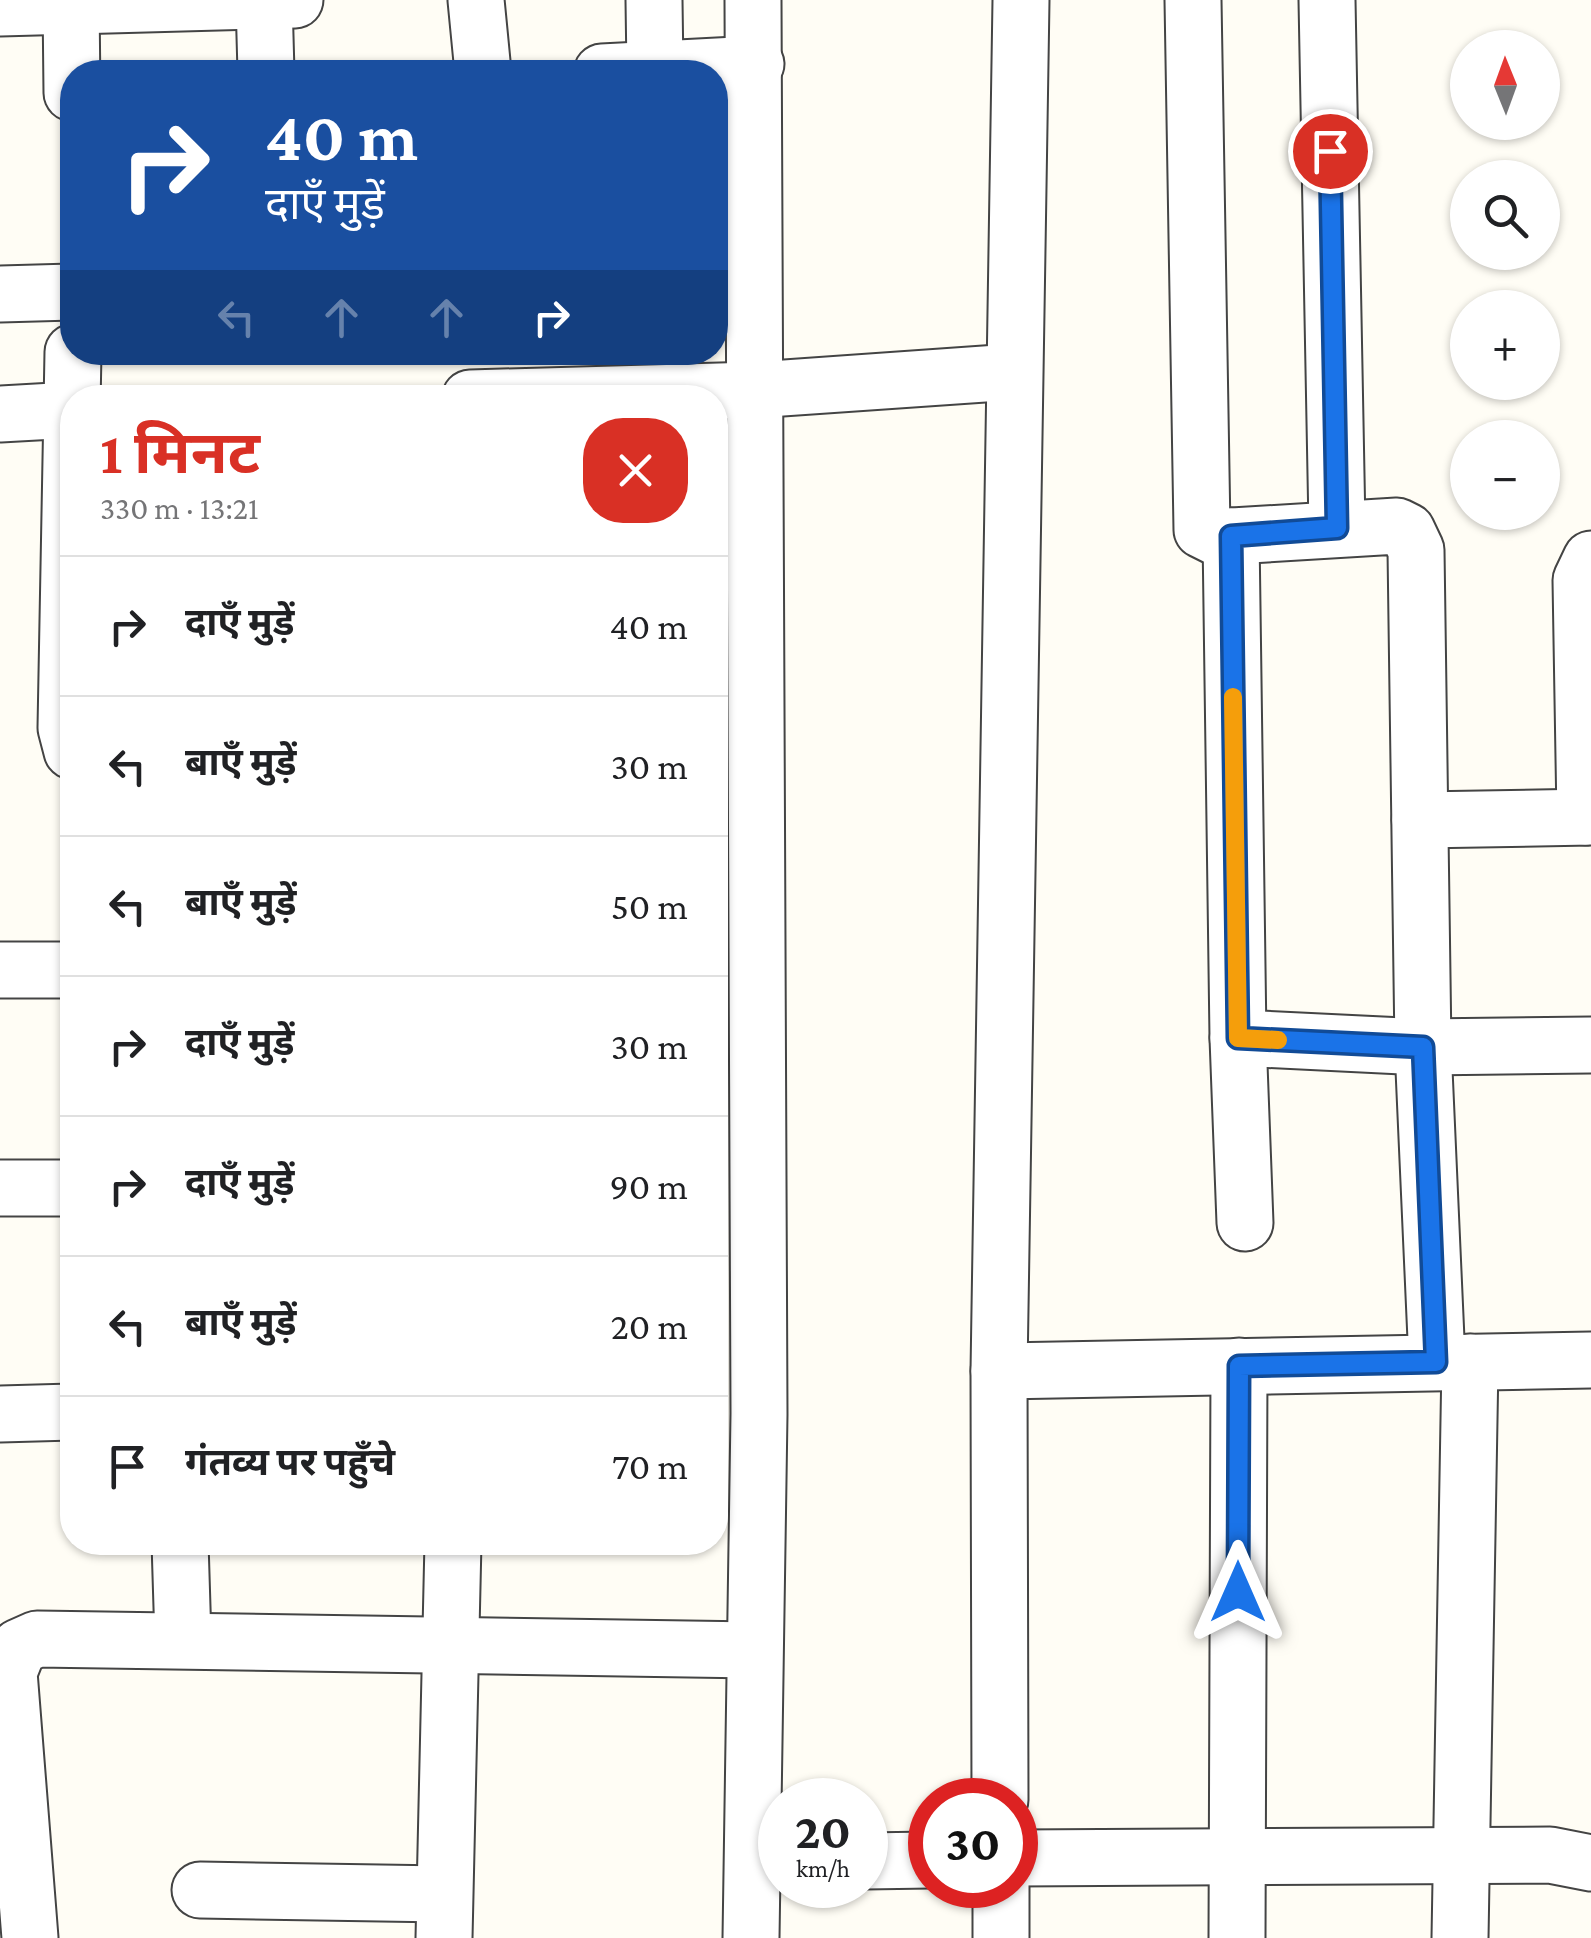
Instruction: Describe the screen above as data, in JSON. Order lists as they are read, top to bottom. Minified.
{"north":"top","page":{"map_buttons":["+","−"],"turn":["40 m","दाएँ मुड़ें"],"heading":["1 मिनट","330 m · 13:21"],"list":[{"name":"दाएँ मुड़ें","value":"40 m"},{"name":"बाएँ मुड़ें","value":"30 m"},{"name":"बाएँ मुड़ें","value":"50 m"},{"name":"दाएँ मुड़ें","value":"30 m"},{"name":"दाएँ मुड़ें","value":"90 m"},{"name":"बाएँ मुड़ें","value":"20 m"},{"name":"गंतव्य पर पहुँचे","value":"70 m"}],"speed":"20 km/h","limit":"30"}}
